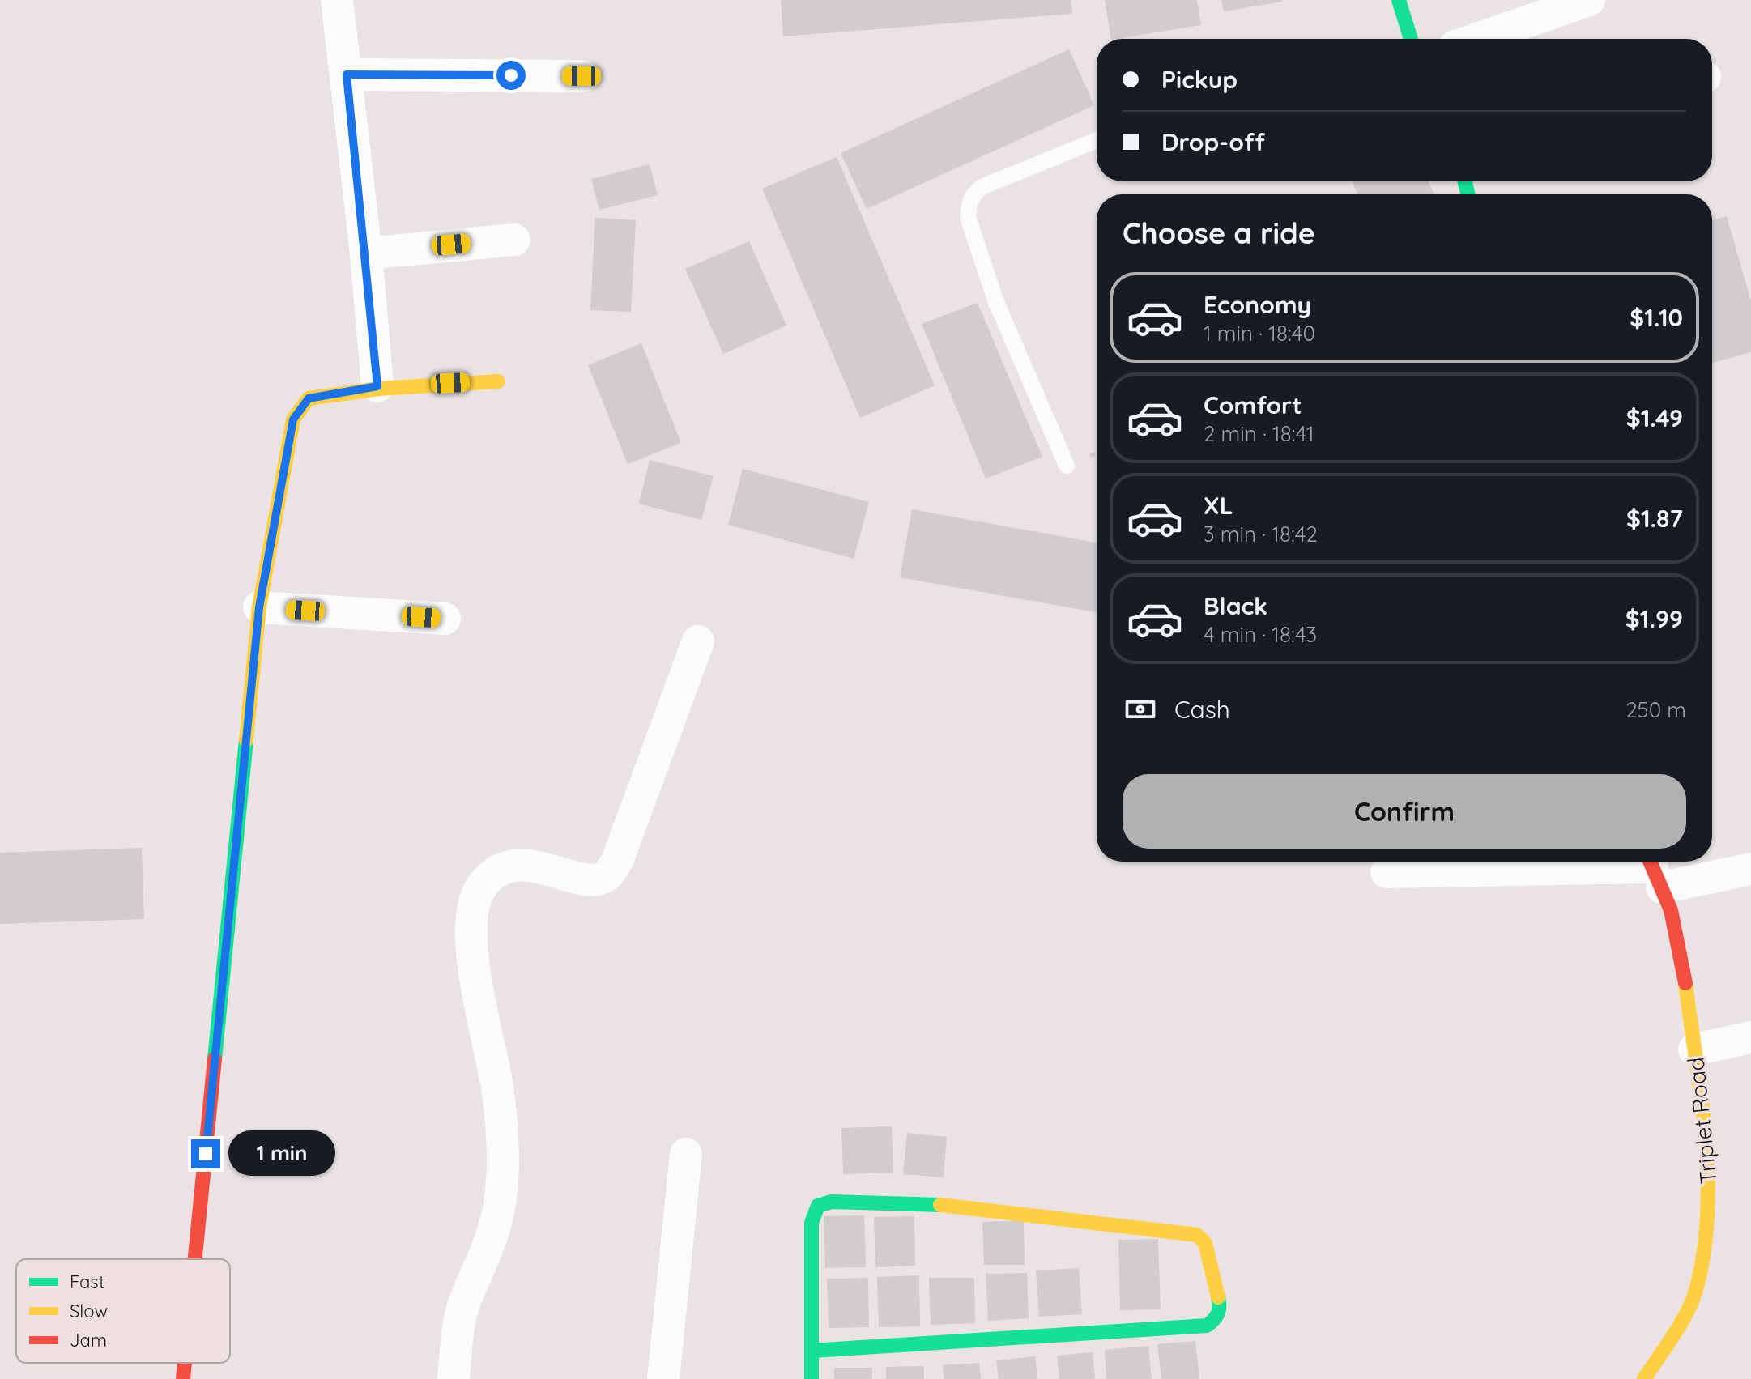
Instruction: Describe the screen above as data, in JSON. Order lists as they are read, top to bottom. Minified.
{"streets":{"street":["Triplet Road"]},"legend":["Fast","Slow","Jam"],"page":{"banner":["Pickup","Drop-off"],"heading":"Choose a ride","list":[{"name":"Economy","note":"1 min · 18:40","value":"$1.10"},{"name":"Comfort","note":"2 min · 18:41","value":"$1.49"},{"name":"XL","note":"3 min · 18:42","value":"$1.87"},{"name":"Black","note":"4 min · 18:43","value":"$1.99"}],"pay":["Cash","250 m"],"buttons":"Confirm","bubble":"1 min"}}
